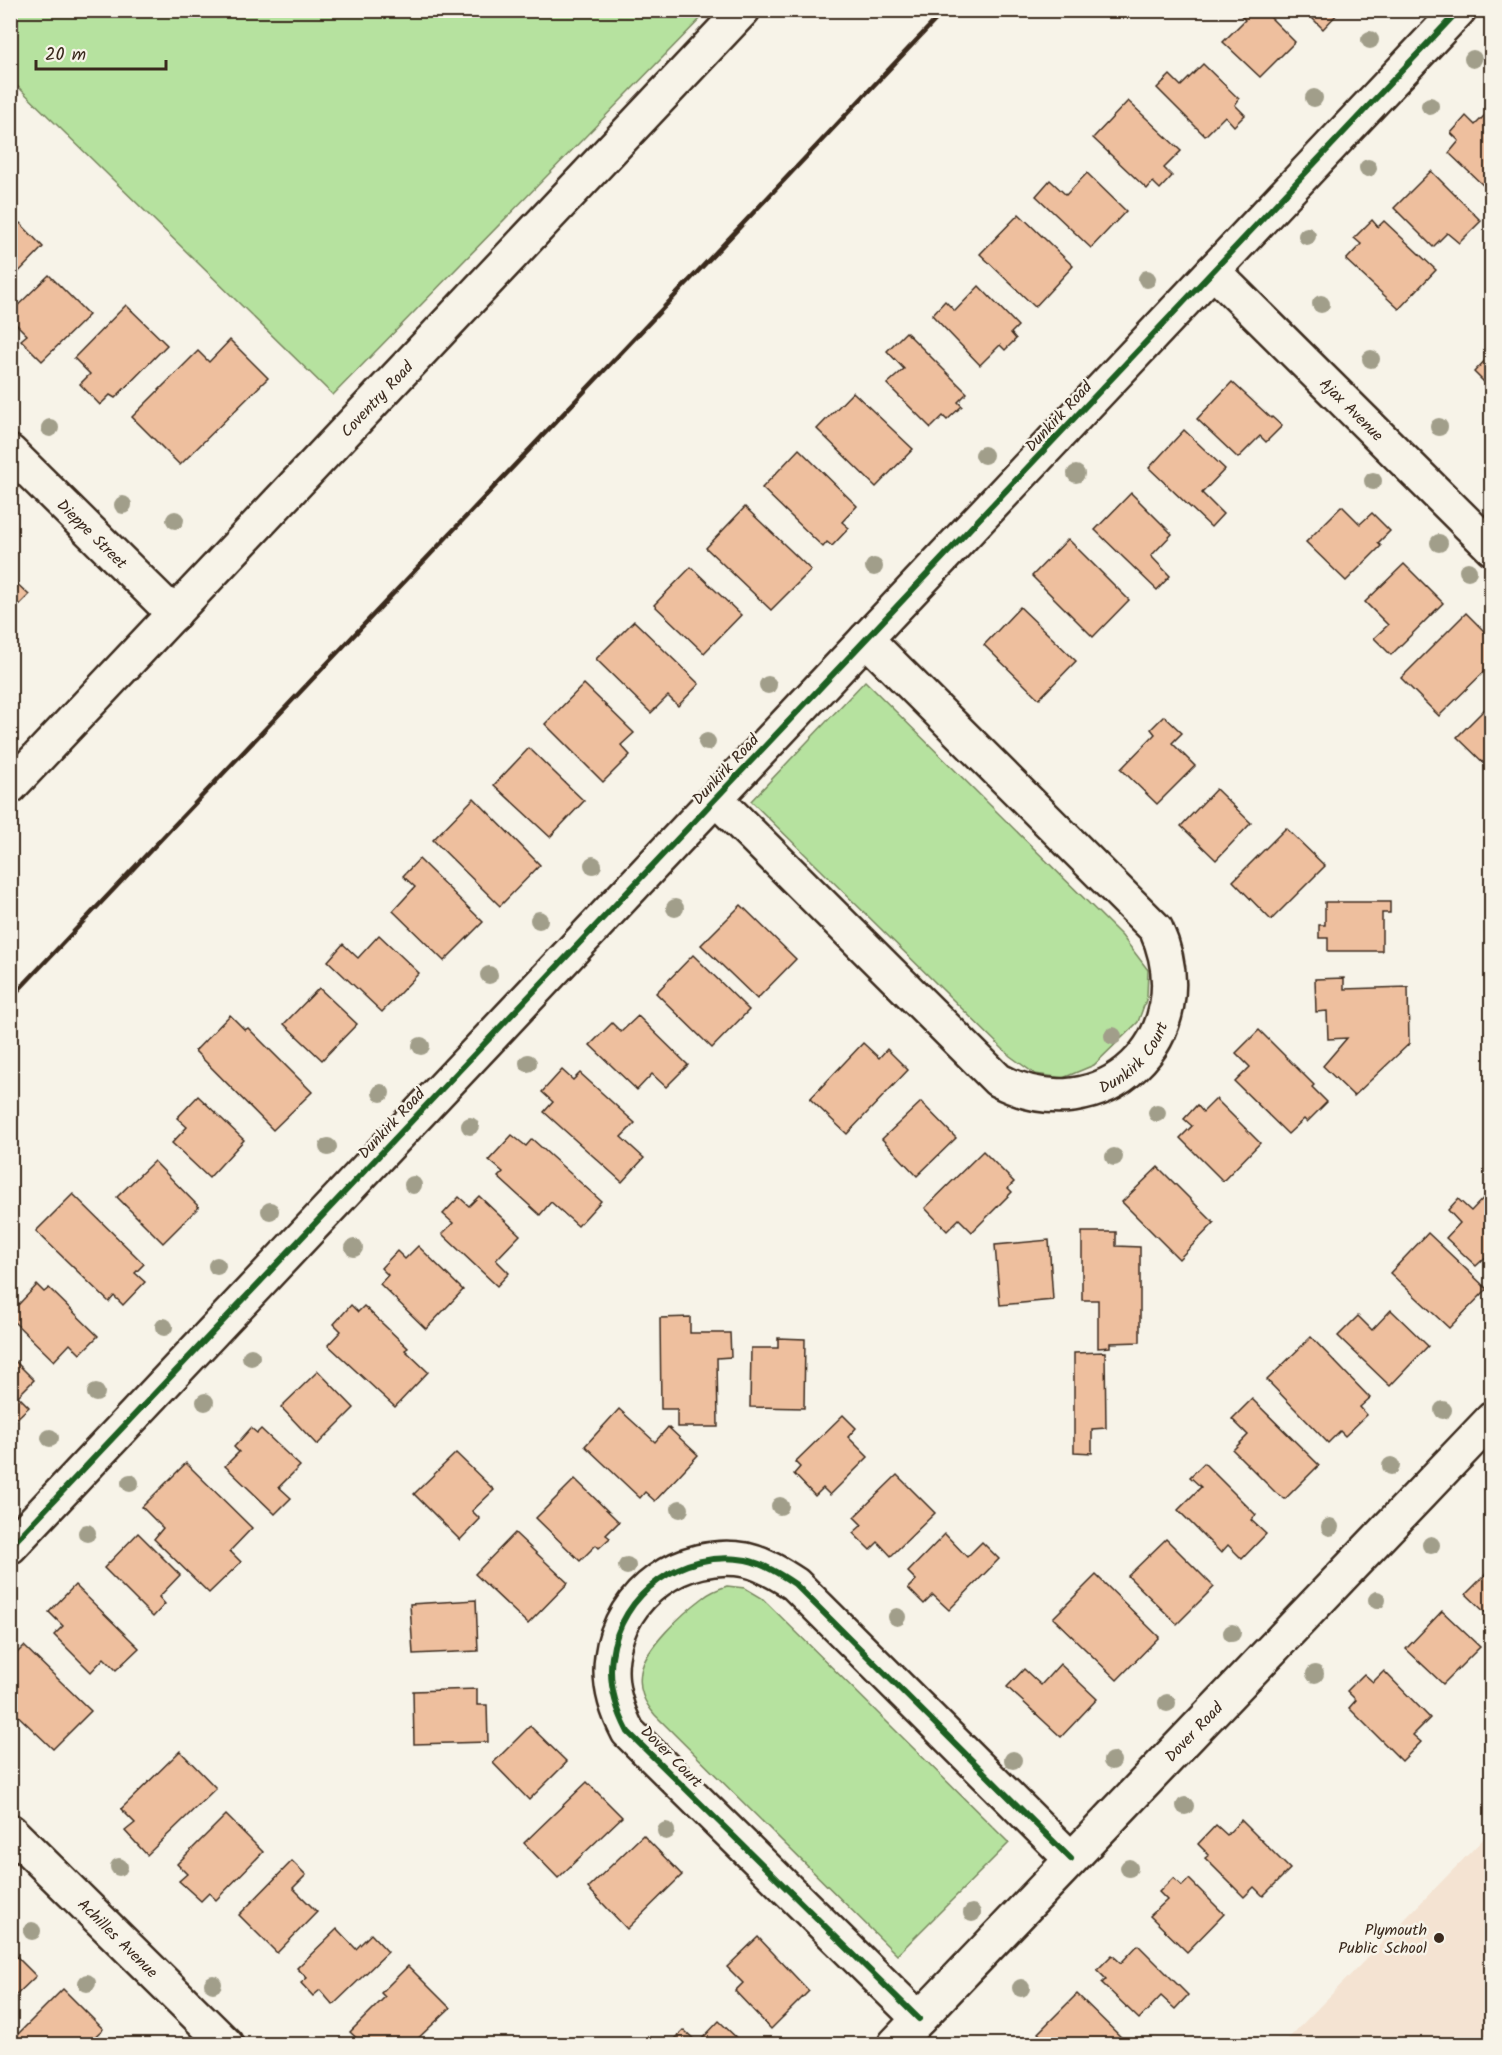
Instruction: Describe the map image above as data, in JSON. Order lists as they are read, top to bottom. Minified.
{"streets":{"street":["Coventry Road","Ajax Avenue","Dunkirk Road","Dieppe Street","Dunkirk Court","Dover Road","Dover Court","Achilles Avenue"]},"crossings":[["Coventry Road","Dieppe Street"],["Ajax Avenue","Dunkirk Road"],["Dunkirk Road","Dunkirk Court"],["Dover Road","Dover Court"]],"places":["Plymouth Public School"],"scale_bar":"20 m"}
